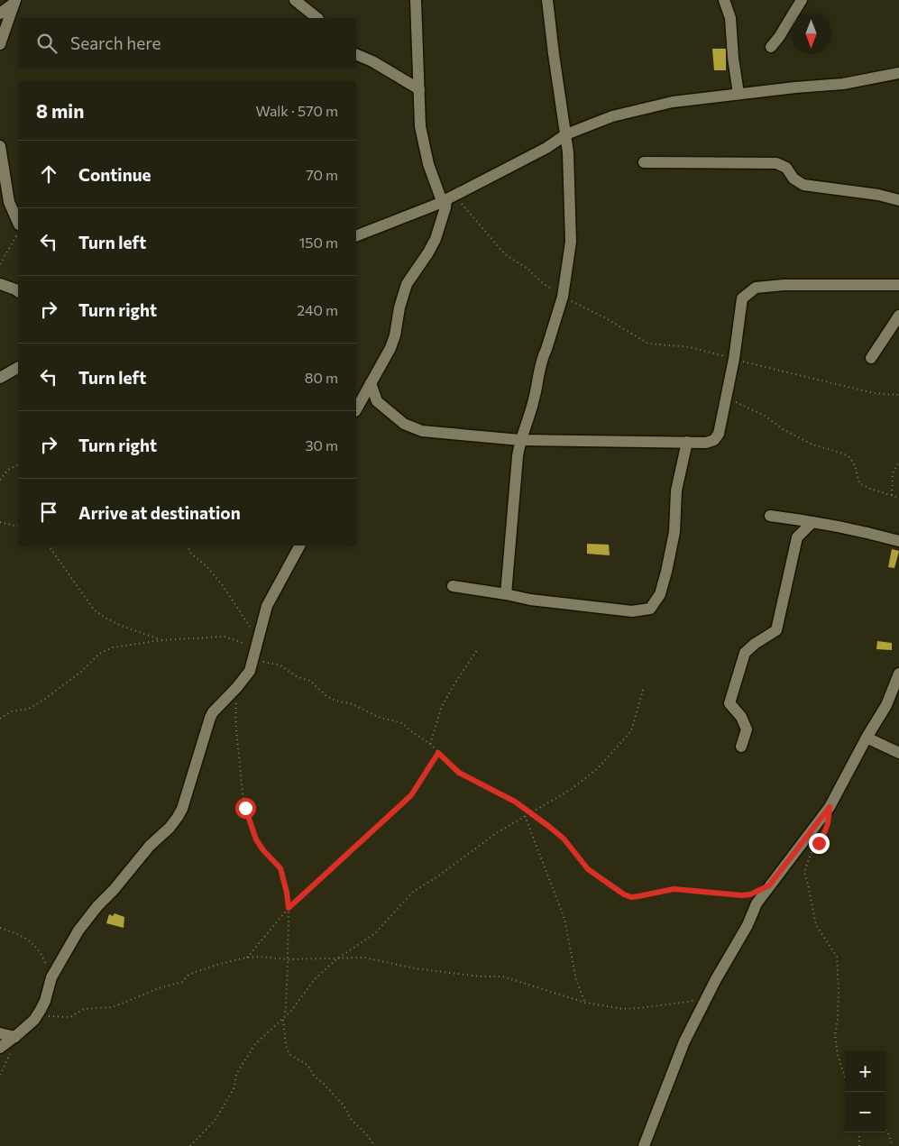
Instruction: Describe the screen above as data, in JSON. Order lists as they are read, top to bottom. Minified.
{"north":"bottom","page":{"search":"Search here","heading":["8 min","Walk · 570 m"],"list":[["Continue","70 m"],["Turn left","150 m"],["Turn right","240 m"],["Turn left","80 m"],["Turn right","30 m"],"Arrive at destination"],"map_buttons":["+","−"]}}
